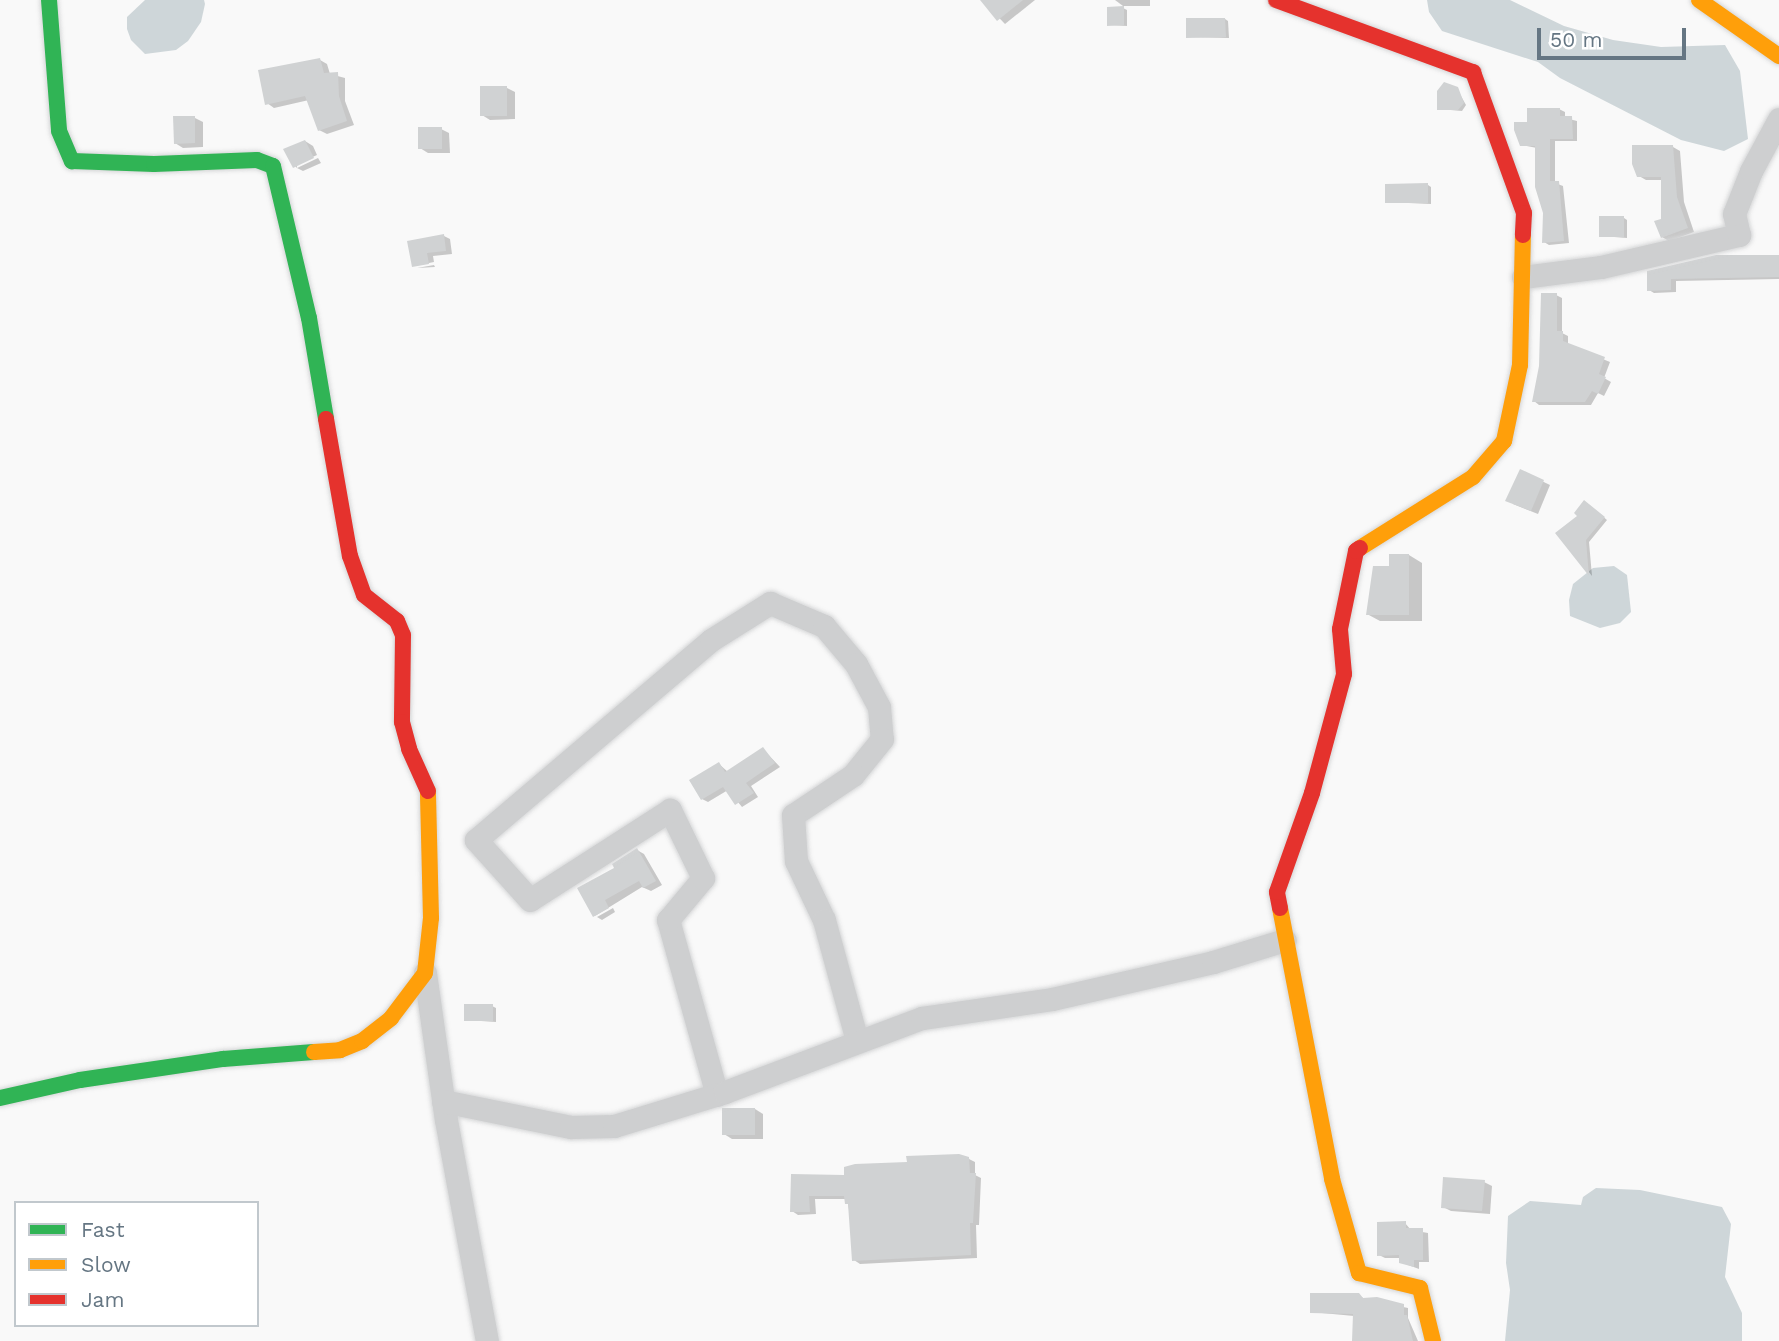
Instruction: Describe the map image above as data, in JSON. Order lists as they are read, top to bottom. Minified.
{"legend":["Fast","Slow","Jam"],"scale_bar":"50 m"}
